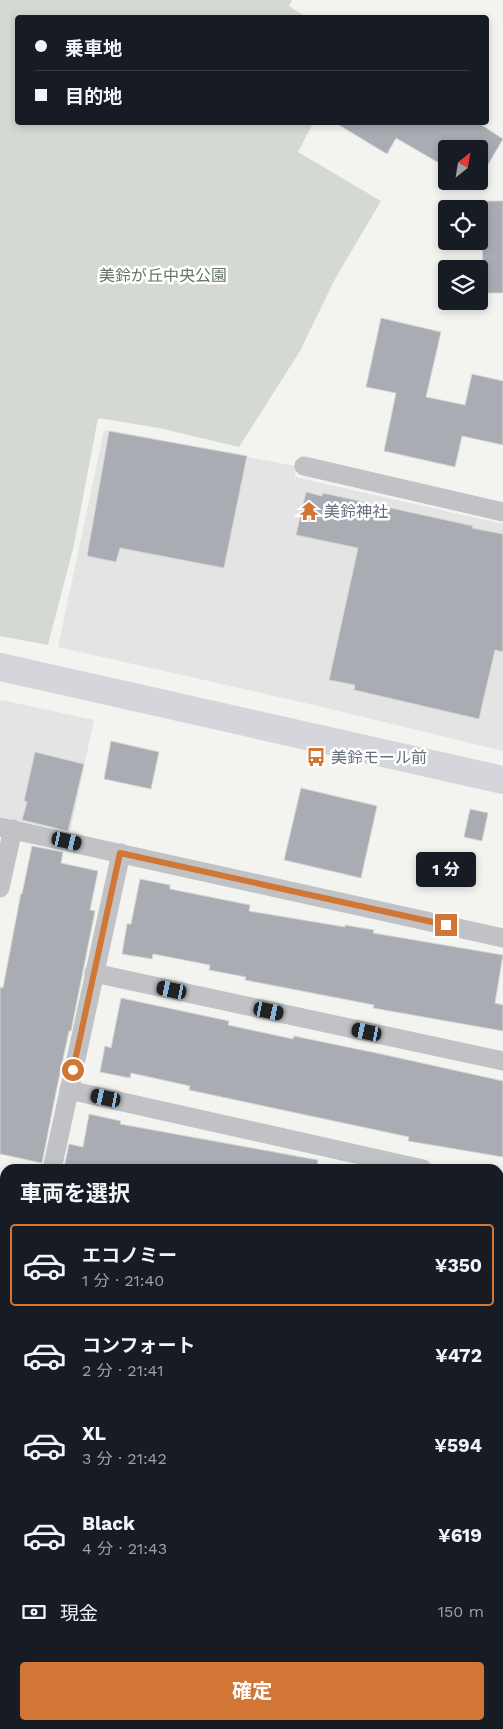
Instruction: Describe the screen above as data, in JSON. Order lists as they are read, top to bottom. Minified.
{"parks":["美鈴が丘中央公園"],"places":{"temple":["美鈴神社"],"bus stop":["美鈴モール前"]},"north":"top right","page":{"banner":["乗車地","目的地"],"bubble":"1 分","heading":"車両を選択","list":[{"name":"エコノミー","note":"1 分 · 21:40","value":"¥350"},{"name":"コンフォート","note":"2 分 · 21:41","value":"¥472"},{"name":"XL","note":"3 分 · 21:42","value":"¥594"},{"name":"Black","note":"4 分 · 21:43","value":"¥619"}],"pay":["現金","150 m"],"buttons":"確定"}}
